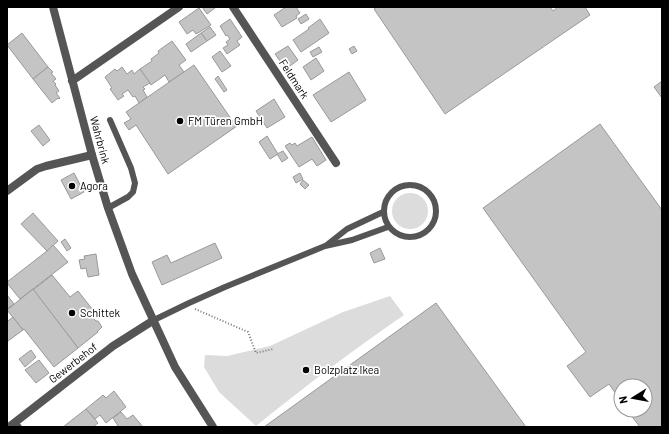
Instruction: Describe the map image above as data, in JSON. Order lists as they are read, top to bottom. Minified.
{"streets":{"street":["Feldmark","Wahrbrink","Gewerbehof"]},"crossings":[["Wahrbrink","Gewerbehof"]],"places":["FM Türen GmbH","Agora","Schittek","Bolzplatz Ikea"],"north":"left"}
